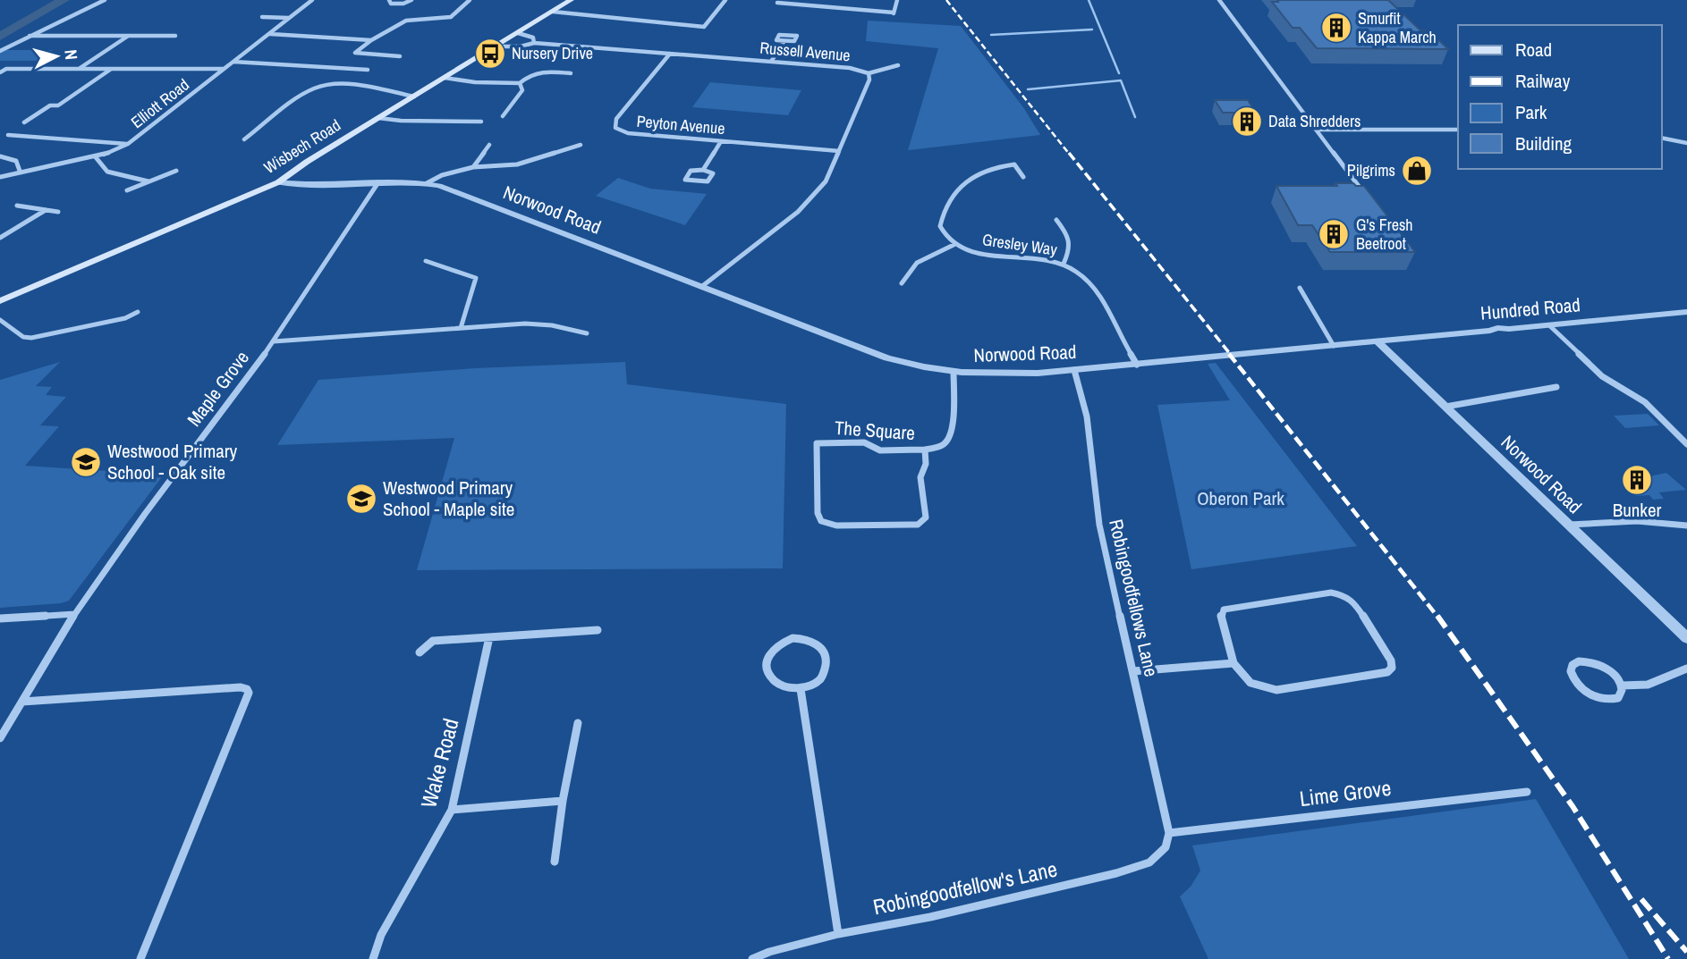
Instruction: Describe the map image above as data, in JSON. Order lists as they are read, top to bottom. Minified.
{"streets":{"main road":["Wisbech Road"],"street":["Russell Avenue","Elliott Road","Peyton Avenue","Norwood Road","Gresley Way","Hundred Road","Maple Grove","The Square","Robingoodfellows Lane","Wake Road","Lime Grove","Robingoodfellow's Lane"]},"crossings":[["Russell Avenue","Peyton Avenue"],["Russell Avenue","Wisbech Road"],["Russell Avenue","Norwood Road"],["Wisbech Road","Norwood Road"],["Norwood Road","Gresley Way"],["Norwood Road","Hundred Road"],["Norwood Road","Maple Grove"],["Norwood Road","Robingoodfellows Lane"],["Robingoodfellows Lane","Lime Grove"],["Robingoodfellows Lane","Robingoodfellow's Lane"],["Lime Grove","Robingoodfellow's Lane"]],"parks":["Oberon Park"],"places":{"building":["Smurfit Kappa March","Data Shredders","G's Fresh Beetroot","Bunker"],"bus stop":["Nursery Drive"],"shop":["Pilgrims"],"school or university":["Westwood Primary School - Oak site","Westwood Primary School - Maple site"]},"legend":["Road","Railway","Park","Building"],"north":"right"}
